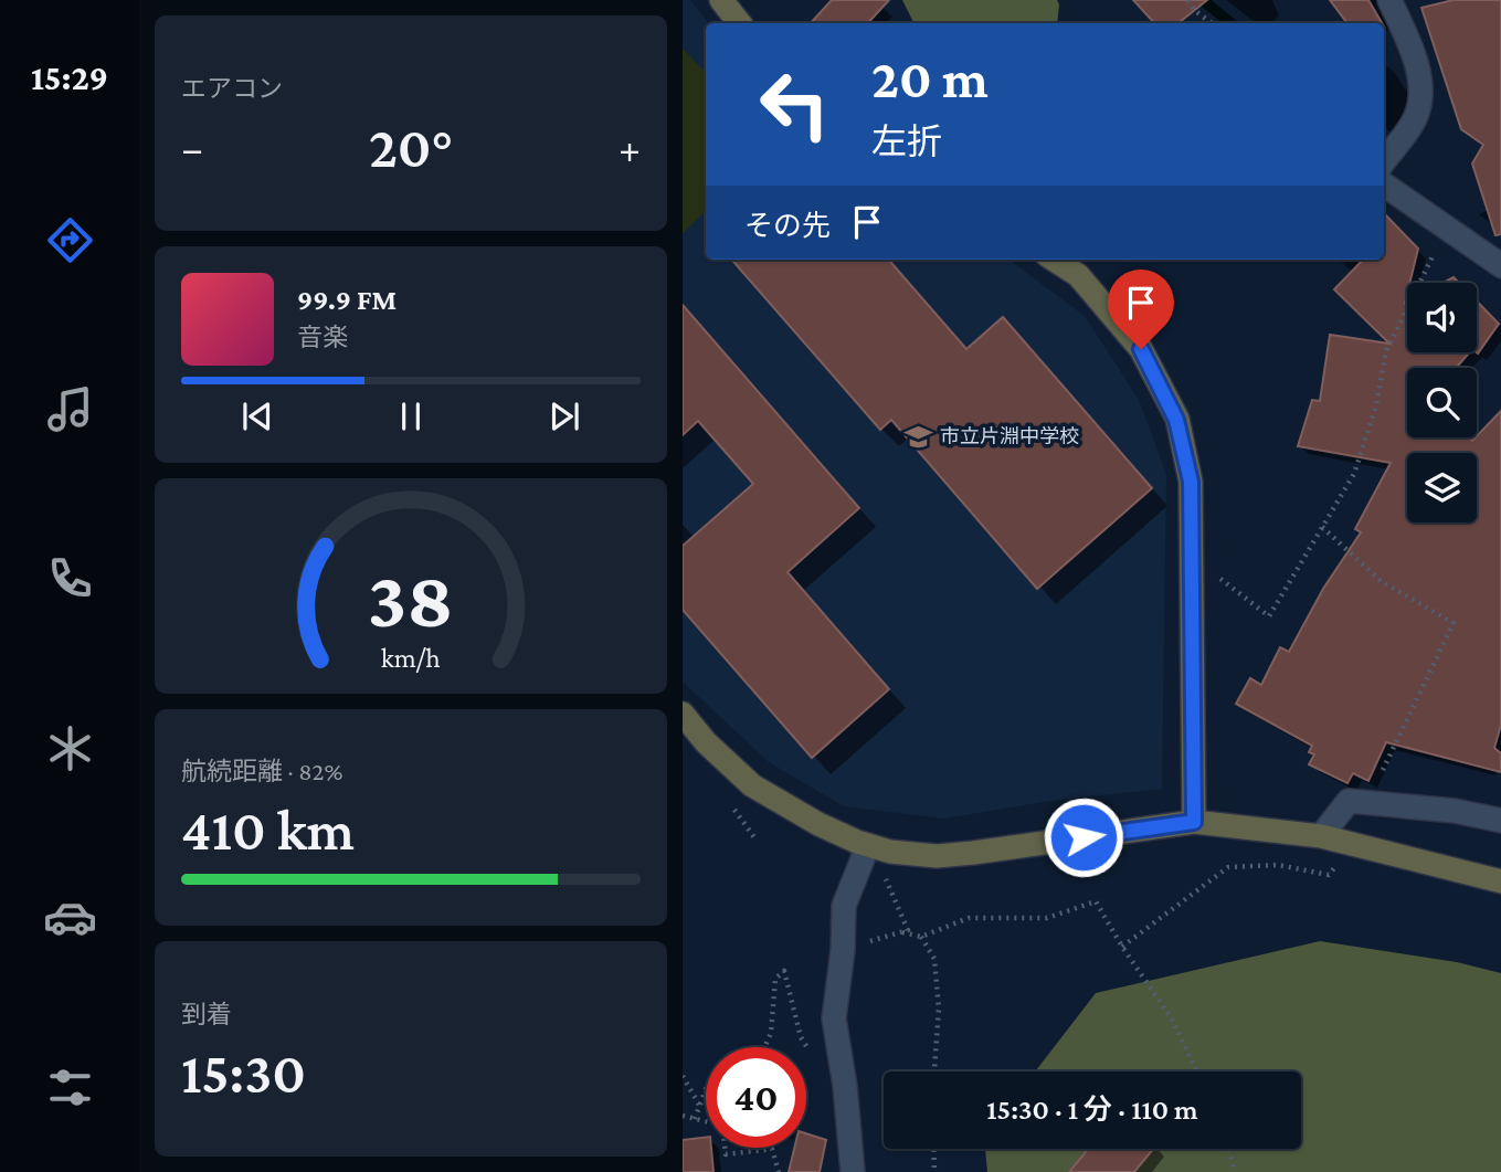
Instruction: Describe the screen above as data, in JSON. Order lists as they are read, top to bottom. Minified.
{"places":{"school or university":["市立片淵中学校"]},"page":{"tabs":"15:29","tile":["エアコン",["航続距離 · 82%","410 km"],["到着","15:30"]],"turn":["20 m","左折"],"heat":["−","20°","+"],"then":"その先","song":["99.9 FM","音楽"],"limit":"40","trip":"15:30 · 1 分 · 110 m","gauge":["38","km/h"]}}
